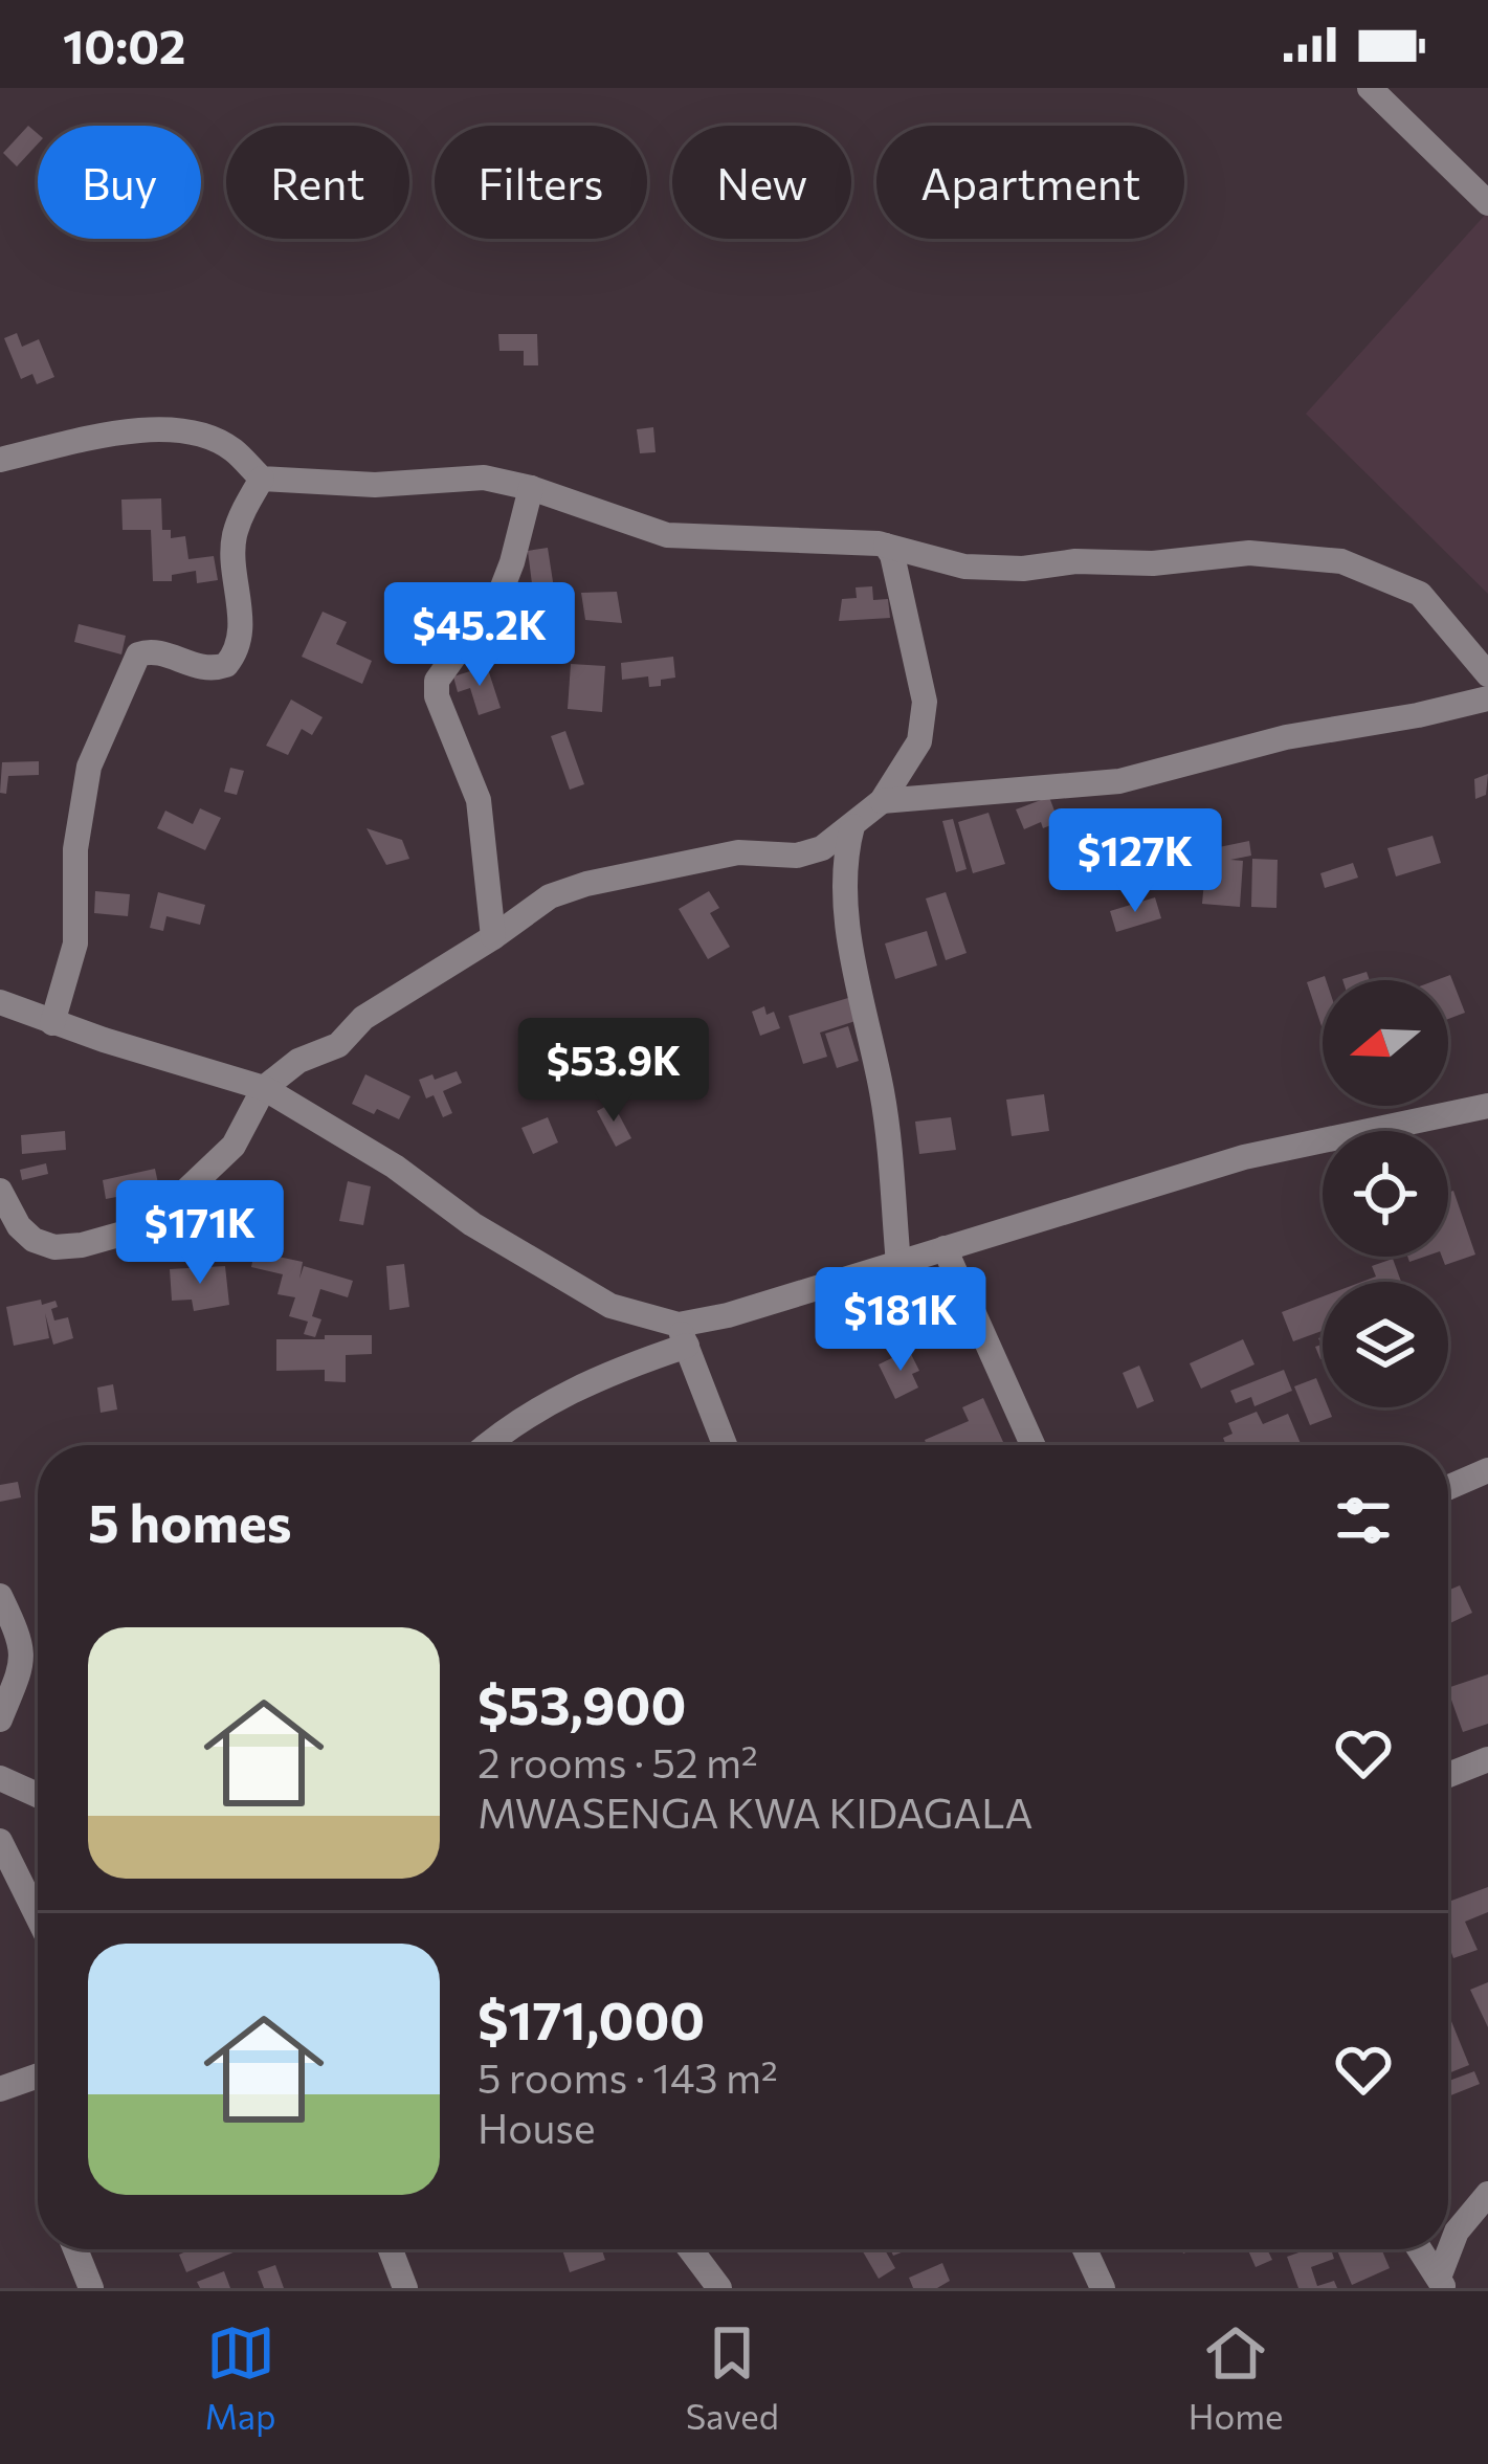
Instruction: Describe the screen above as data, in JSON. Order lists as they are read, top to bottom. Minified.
{"north":"left","page":{"status":"10:02","chip":["Buy","Rent","Filters","New","Apartment"],"price":["$45.2K","$127K","$53.9K","$171K","$181K"],"heading":"5 homes","list":[{"name":"$53,900","note":"2 rooms · 52 m² · MWASENGA KWA KIDAGALA"},{"name":"$171,000","note":"5 rooms · 143 m² · House"}],"tabs":["Map","Saved","Home"]}}
